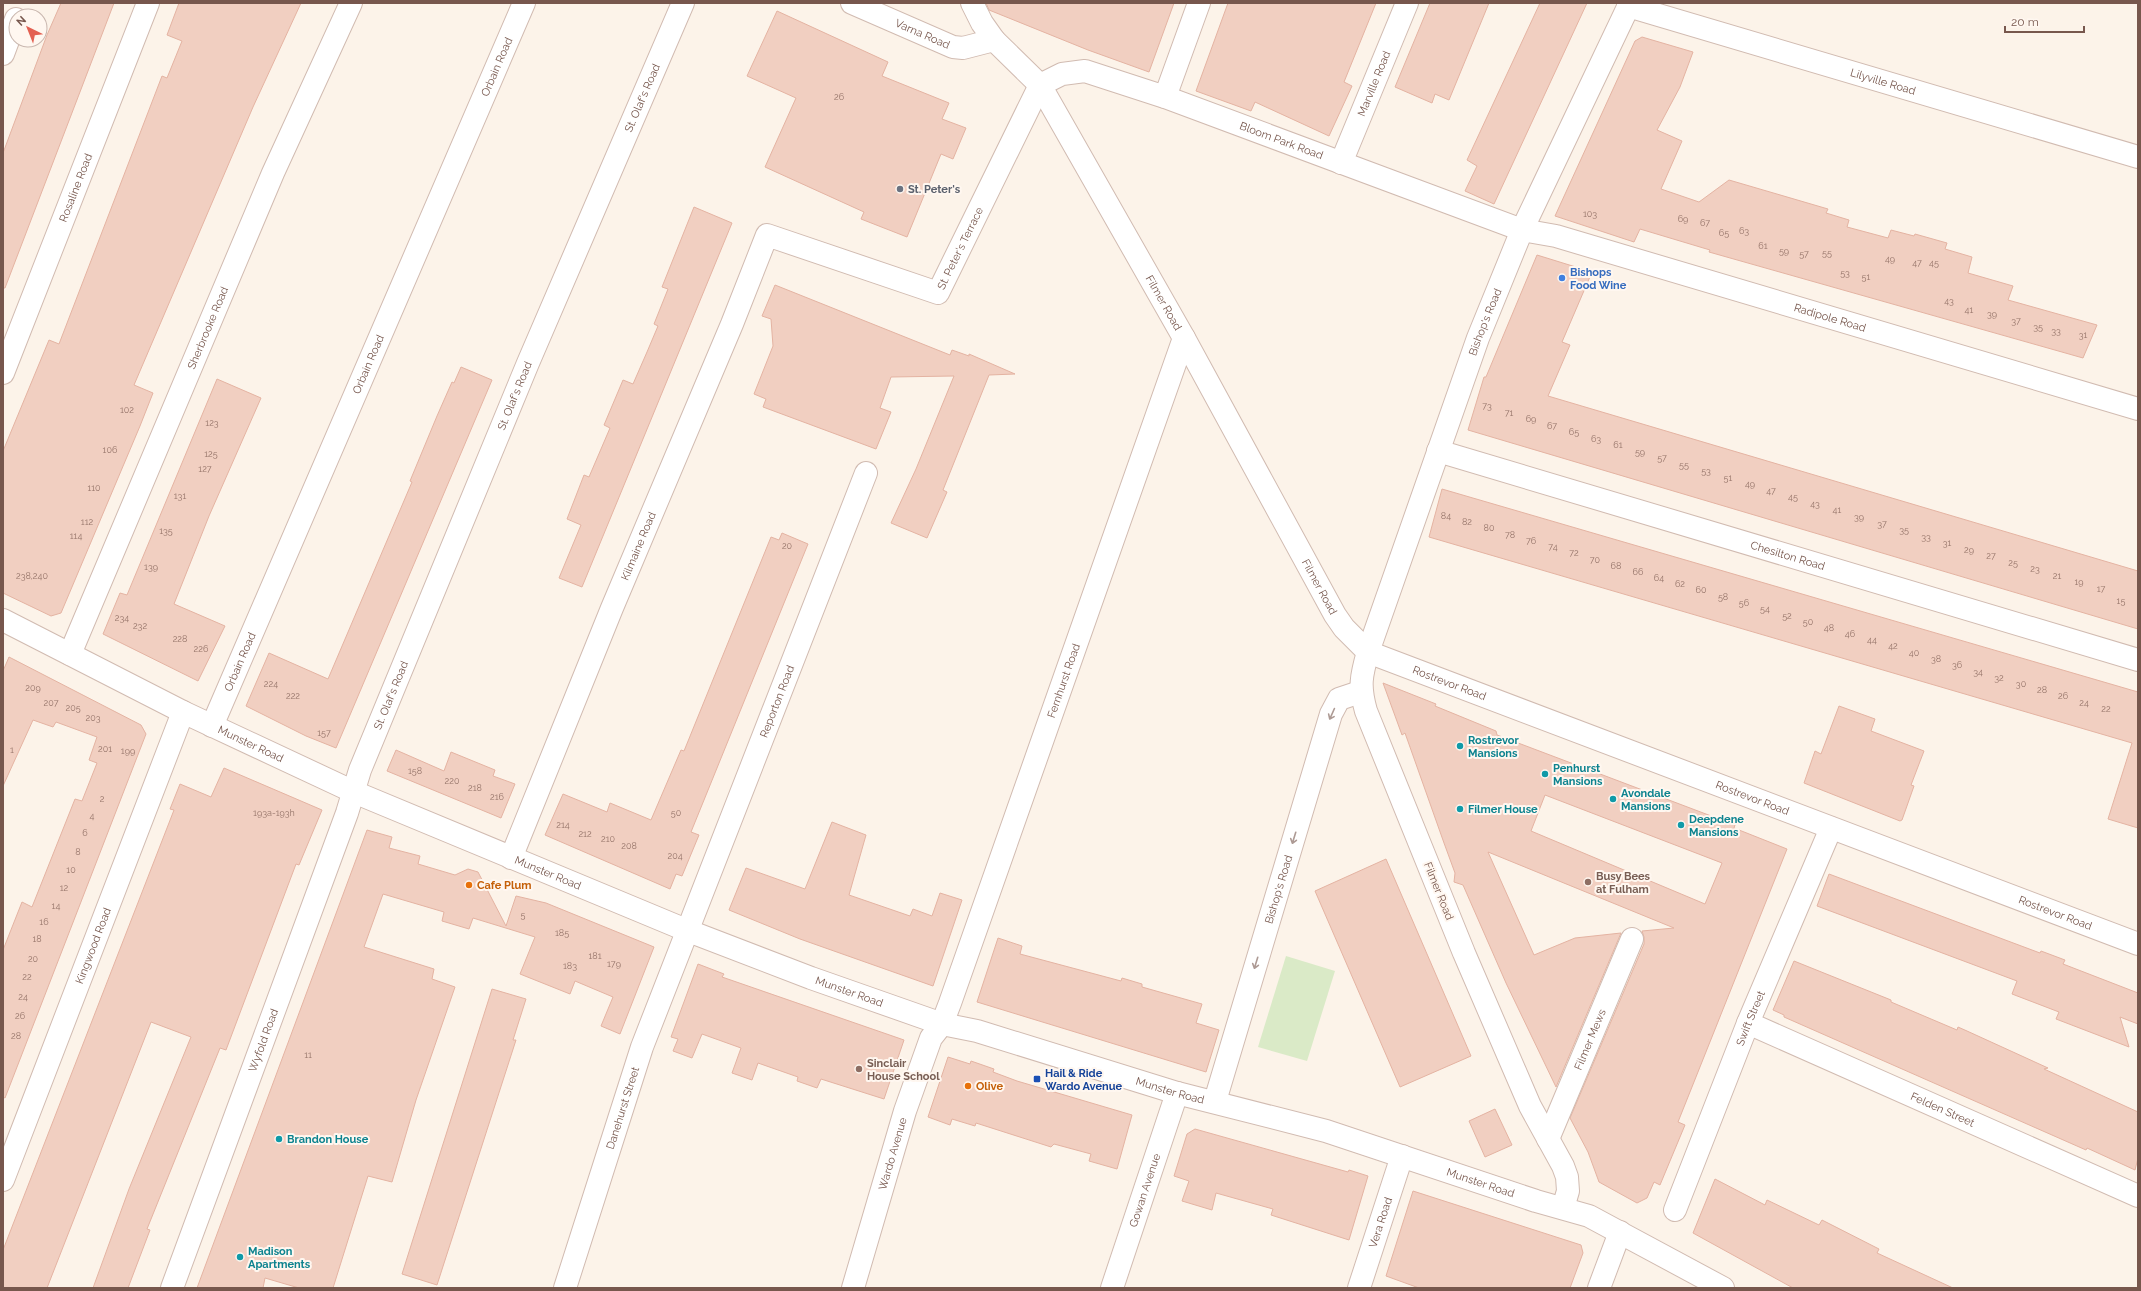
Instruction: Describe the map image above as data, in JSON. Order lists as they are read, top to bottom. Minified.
{"streets":{"street":["Varna Road","Orbain Road","Lilyville Road","Marville Road","St. Olaf's Road","Bloom Park Road","Rosaline Road","St. Peter's Terrace","Filmer Road","Radipole Road","Bishop's Road","Sherbrooke Road","Kilmaine Road","Chesilton Road","Fernhurst Road","Rostrevor Road","Reporton Road","Munster Road","Kingwood Road","Swift Street","Filmer Mews","Wyfold Road","Danehurst Street","Felden Street","Wardo Avenue","Gowan Avenue","Vera Road"]},"crossings":[["Varna Road","Filmer Road"],["Orbain Road","Munster Road"],["Lilyville Road","Bishop's Road"],["Marville Road","Bloom Park Road"],["St. Olaf's Road","Munster Road"],["St. Olaf's Road","Wyfold Road"],["Bloom Park Road","St. Peter's Terrace"],["Bloom Park Road","Filmer Road"],["Bloom Park Road","Radipole Road"],["Bloom Park Road","Bishop's Road"],["St. Peter's Terrace","Filmer Road"],["St. Peter's Terrace","Kilmaine Road"],["Filmer Road","Bishop's Road"],["Filmer Road","Fernhurst Road"],["Filmer Road","Rostrevor Road"],["Filmer Road","Munster Road"],["Filmer Road","Filmer Mews"],["Radipole Road","Bishop's Road"],["Bishop's Road","Chesilton Road"],["Bishop's Road","Rostrevor Road"],["Bishop's Road","Munster Road"],["Sherbrooke Road","Munster Road"],["Kilmaine Road","Munster Road"],["Fernhurst Road","Munster Road"],["Fernhurst Road","Wardo Avenue"],["Rostrevor Road","Swift Street"],["Reporton Road","Munster Road"],["Reporton Road","Danehurst Street"],["Munster Road","Kingwood Road"],["Munster Road","Wyfold Road"],["Munster Road","Danehurst Street"],["Munster Road","Wardo Avenue"],["Munster Road","Gowan Avenue"],["Munster Road","Vera Road"],["Swift Street","Felden Street"]],"one_way":["Bishop's Road"],"places":{"other":["St. Peter's","Bishops Food Wine","Rostrevor Mansions","Penhurst Mansions","Avondale Mansions","Filmer House","Deepdene Mansions","Busy Bees at Fulham","Cafe Plum","Sinclair House School","Olive","Brandon House","Madison Apartments"],"transit":["Hail & Ride Wardo Avenue"]},"house_numbers":["26","103","69","67","63","65","61","59","55","57","49","47","45","53","51","43","41","39","37","35","33","31","73","102","71","69","123","67","65","63","61","106","59","125","57","55","127","53","51","49","110","47","131","45","43","41","84","39","112","82","37","80","35","135","78","114","33","76","31","20","74","29","72","27","70","25","68","139","23","66","238,240","21","64","19","62","17","60","58","15","56","54","52","234","50","232","48","46","228","44","42","226","40","38","36","34","32","224","30","209","28","222","26","207","24","205","22","203","157","201","1","199","158","220","218","216","2","193a-193h","50","4","214","6","212","210","208","8","204","10","12","14","5","16","185","18","181","20","179","183","22","24","26","28","11"],"scale_bar":"20 m","north":"top left"}
